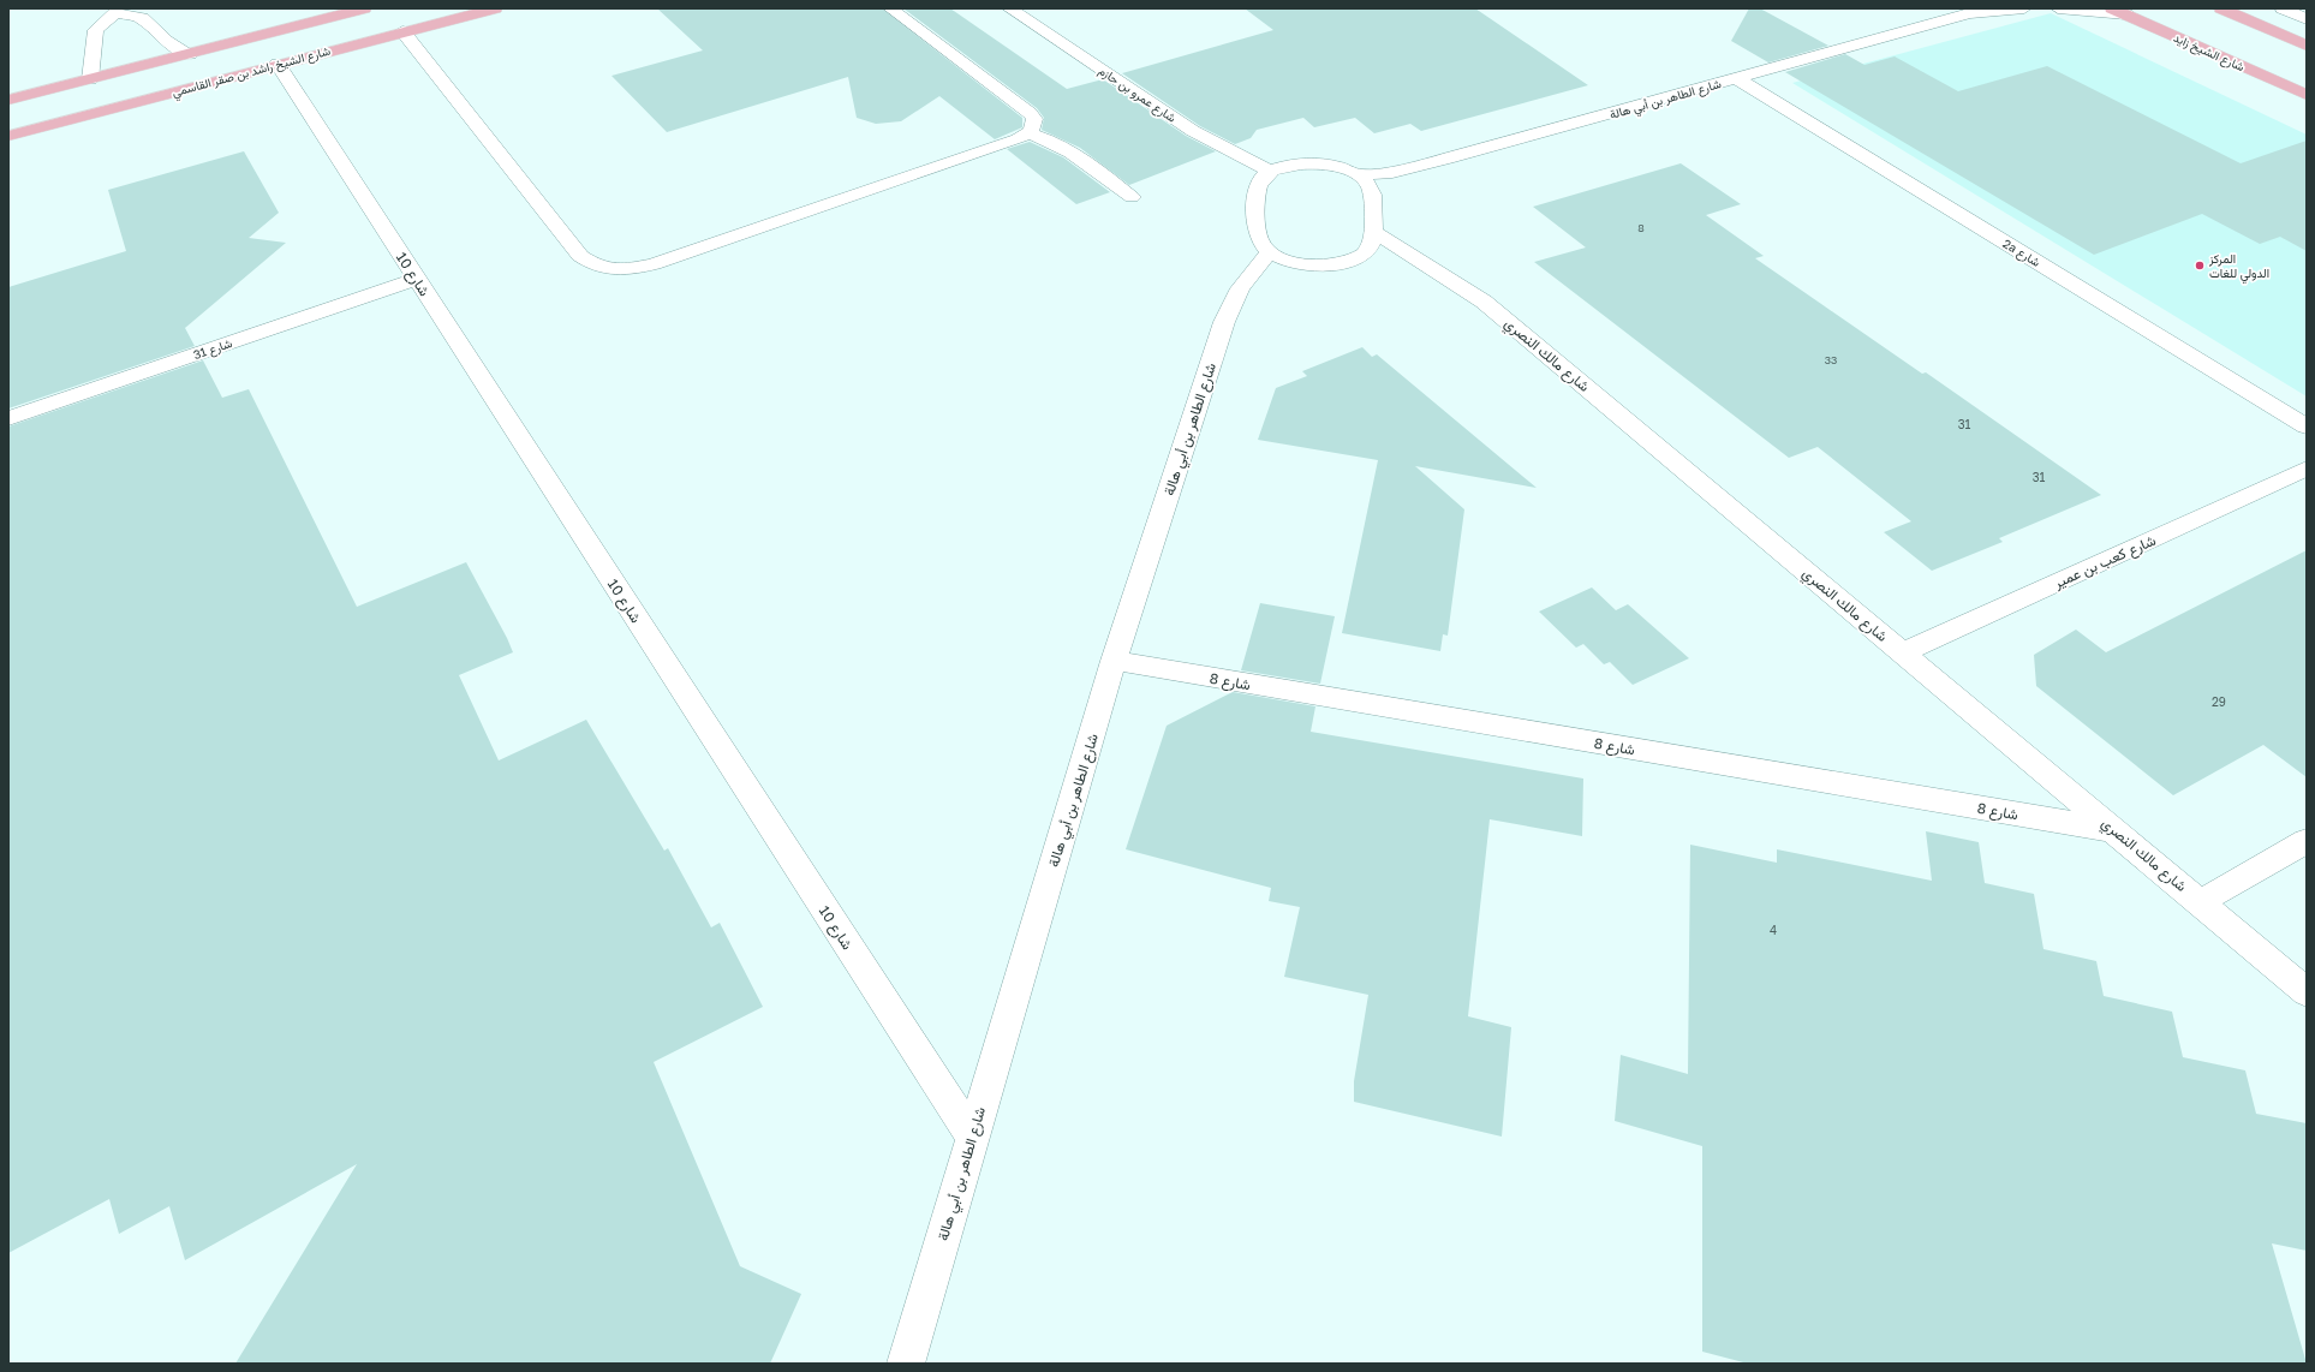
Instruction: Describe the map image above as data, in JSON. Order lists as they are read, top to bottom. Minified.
{"streets":{"main road":["شارع الشيخ زايد","شارع الشيخ راشد بن صقر القاسمي"],"street":["شارع عمرو بن حازم","شارع الطاهر بن أبي هالة","2a شارع","شارع 10","شارع 31","شارع مالك النصري","شارع كعب بن عمير","شارع 8"]},"crossings":[["شارع الشيخ راشد بن صقر القاسمي","شارع 10"],["شارع عمرو بن حازم","شارع الطاهر بن أبي هالة"],["شارع عمرو بن حازم","شارع مالك النصري"],["شارع الطاهر بن أبي هالة","2a شارع"],["شارع الطاهر بن أبي هالة","شارع 10"],["شارع الطاهر بن أبي هالة","شارع مالك النصري"],["شارع الطاهر بن أبي هالة","شارع 8"],["شارع 10","شارع 31"],["شارع مالك النصري","شارع كعب بن عمير"],["شارع مالك النصري","شارع 8"]],"places":["المركز الدولي للغات"],"house_numbers":["8","33","31","31","29","4"]}
